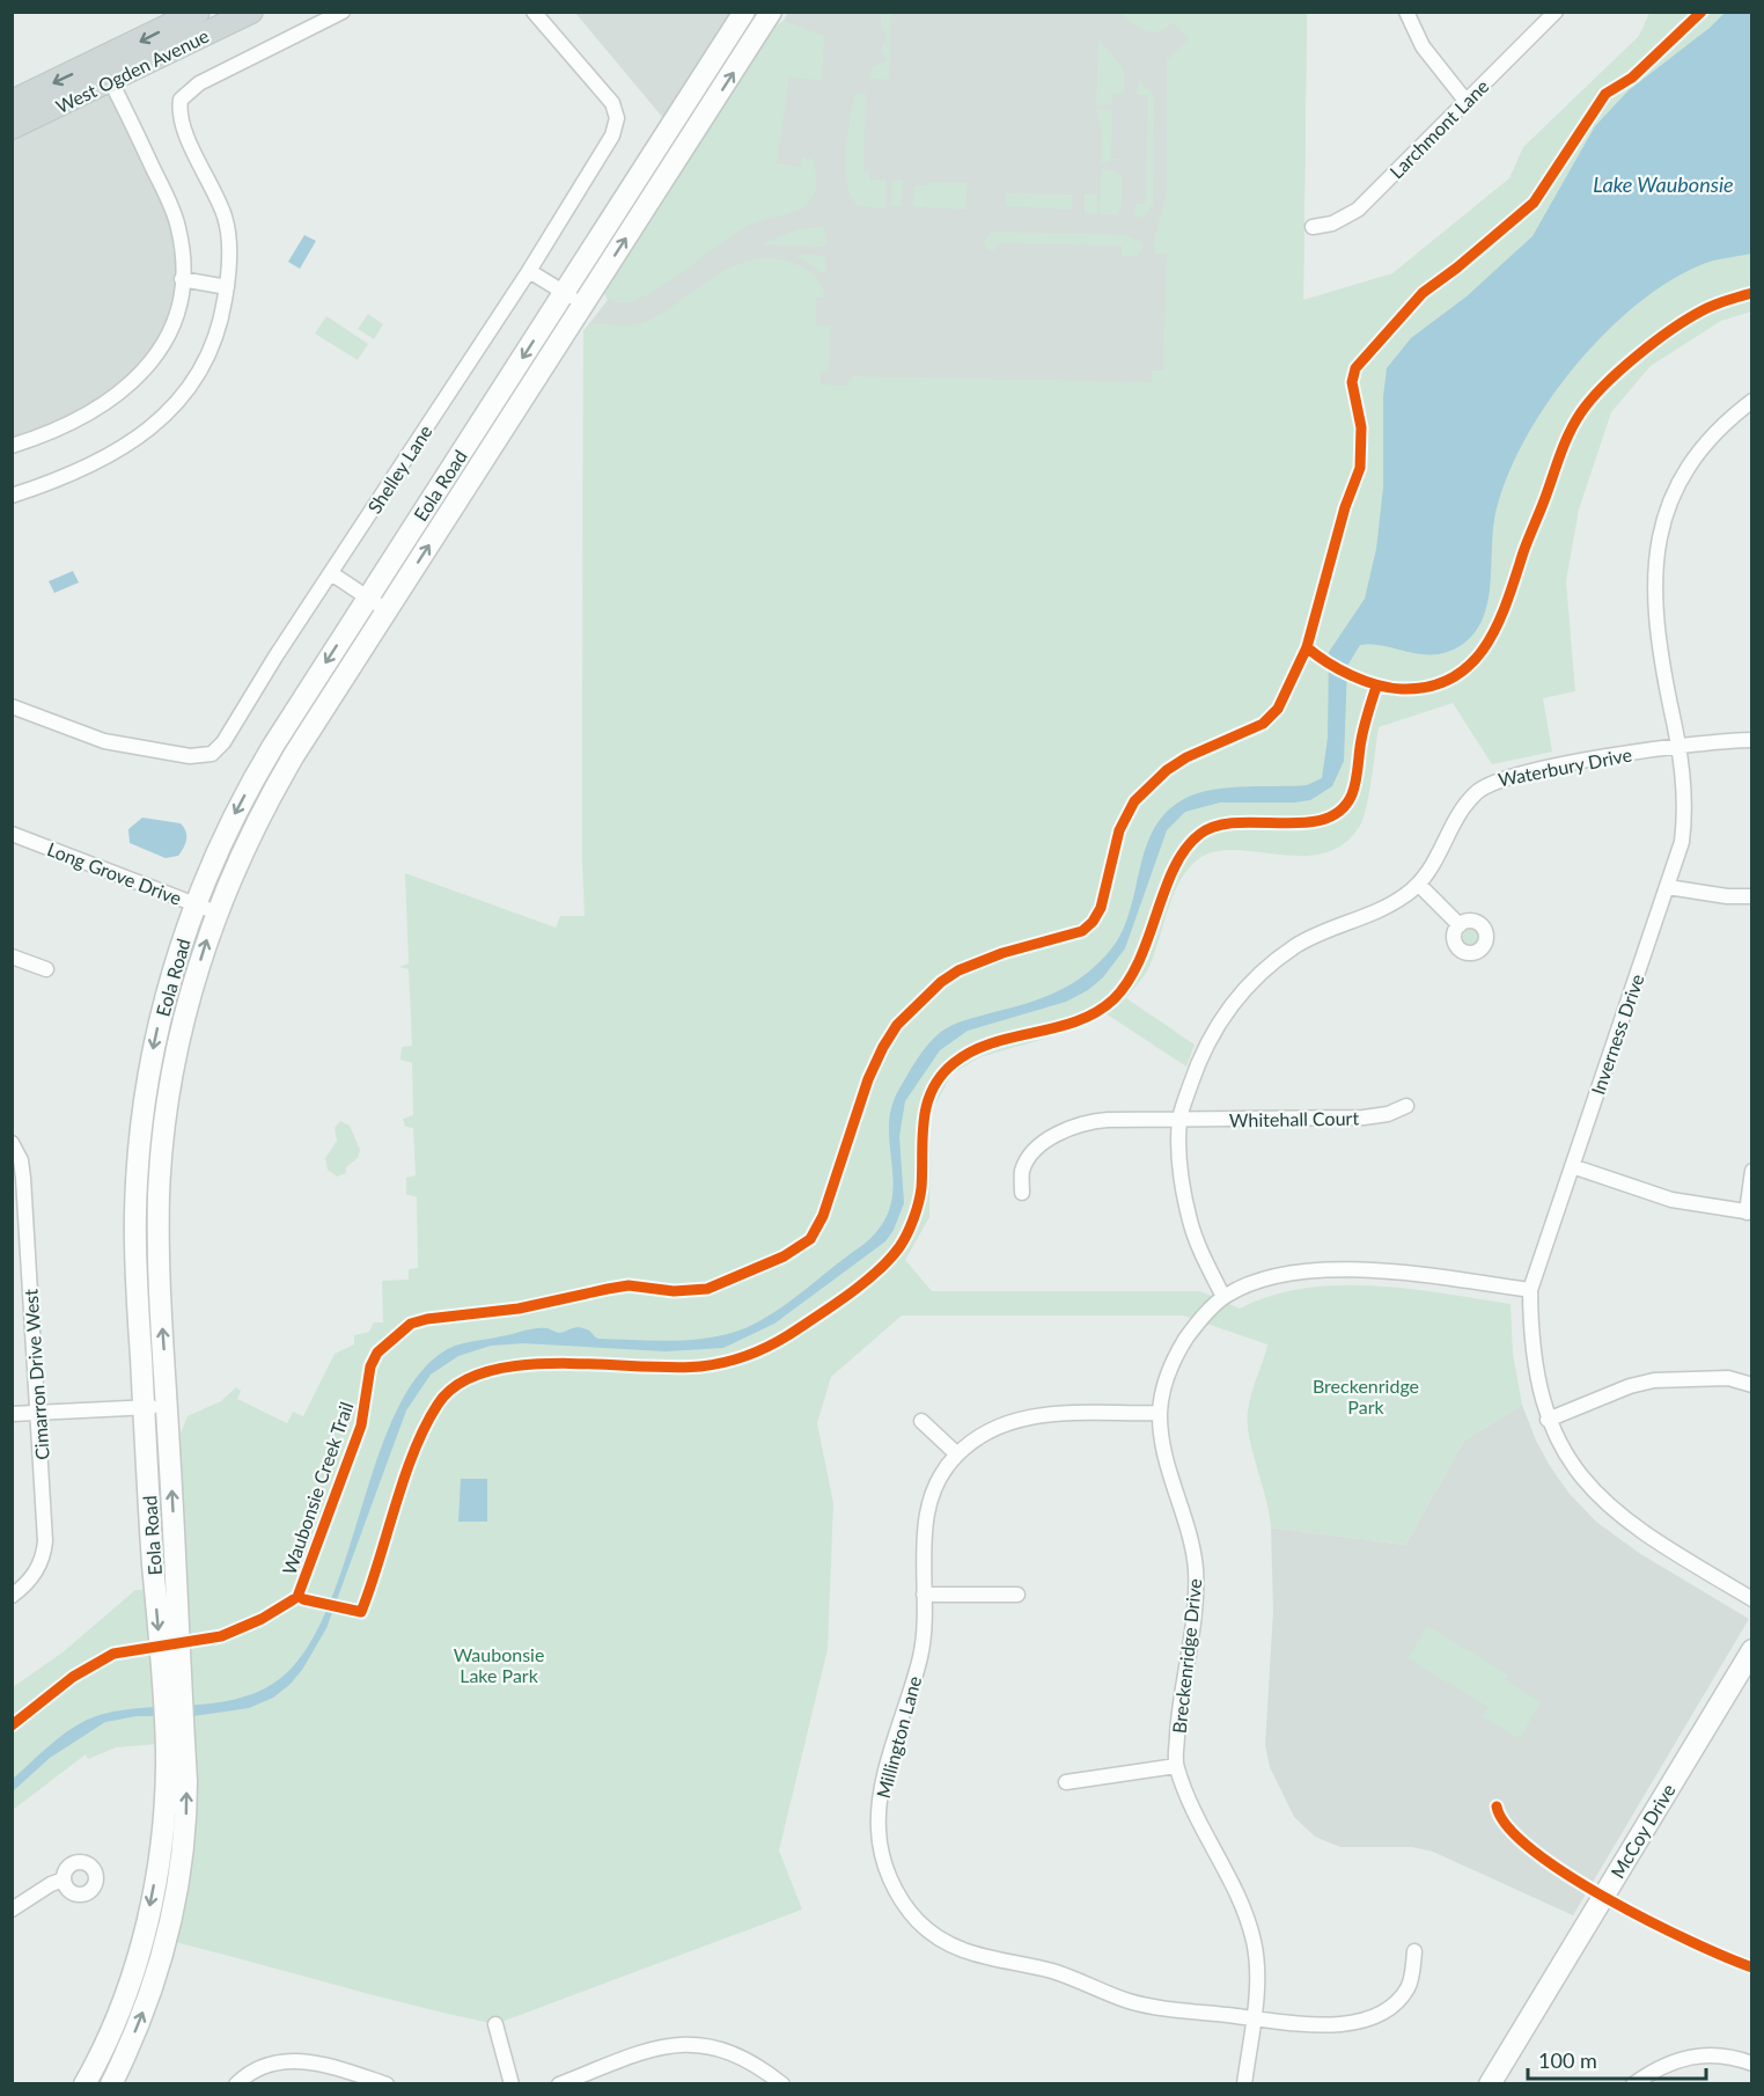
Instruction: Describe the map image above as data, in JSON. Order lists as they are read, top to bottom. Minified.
{"streets":{"main road":["West Ogden Avenue","Eola Road","McCoy Drive"],"street":["Larchmont Lane","Shelley Lane","Waterbury Drive","Long Grove Drive","Inverness Drive","Whitehall Court","Cimarron Drive West","Breckenridge Drive","Millington Lane"],"cycle path":["Waubonsie Creek Trail"]},"crossings":[["Eola Road","Long Grove Drive"],["Waterbury Drive","Inverness Drive"],["Waterbury Drive","Whitehall Court"],["Waterbury Drive","Breckenridge Drive"],["Inverness Drive","Breckenridge Drive"],["Breckenridge Drive","Millington Lane"]],"water":["Lake Waubonsie"],"parks":["Breckenridge Park","Waubonsie Lake Park"],"scale_bar":"100 m"}
